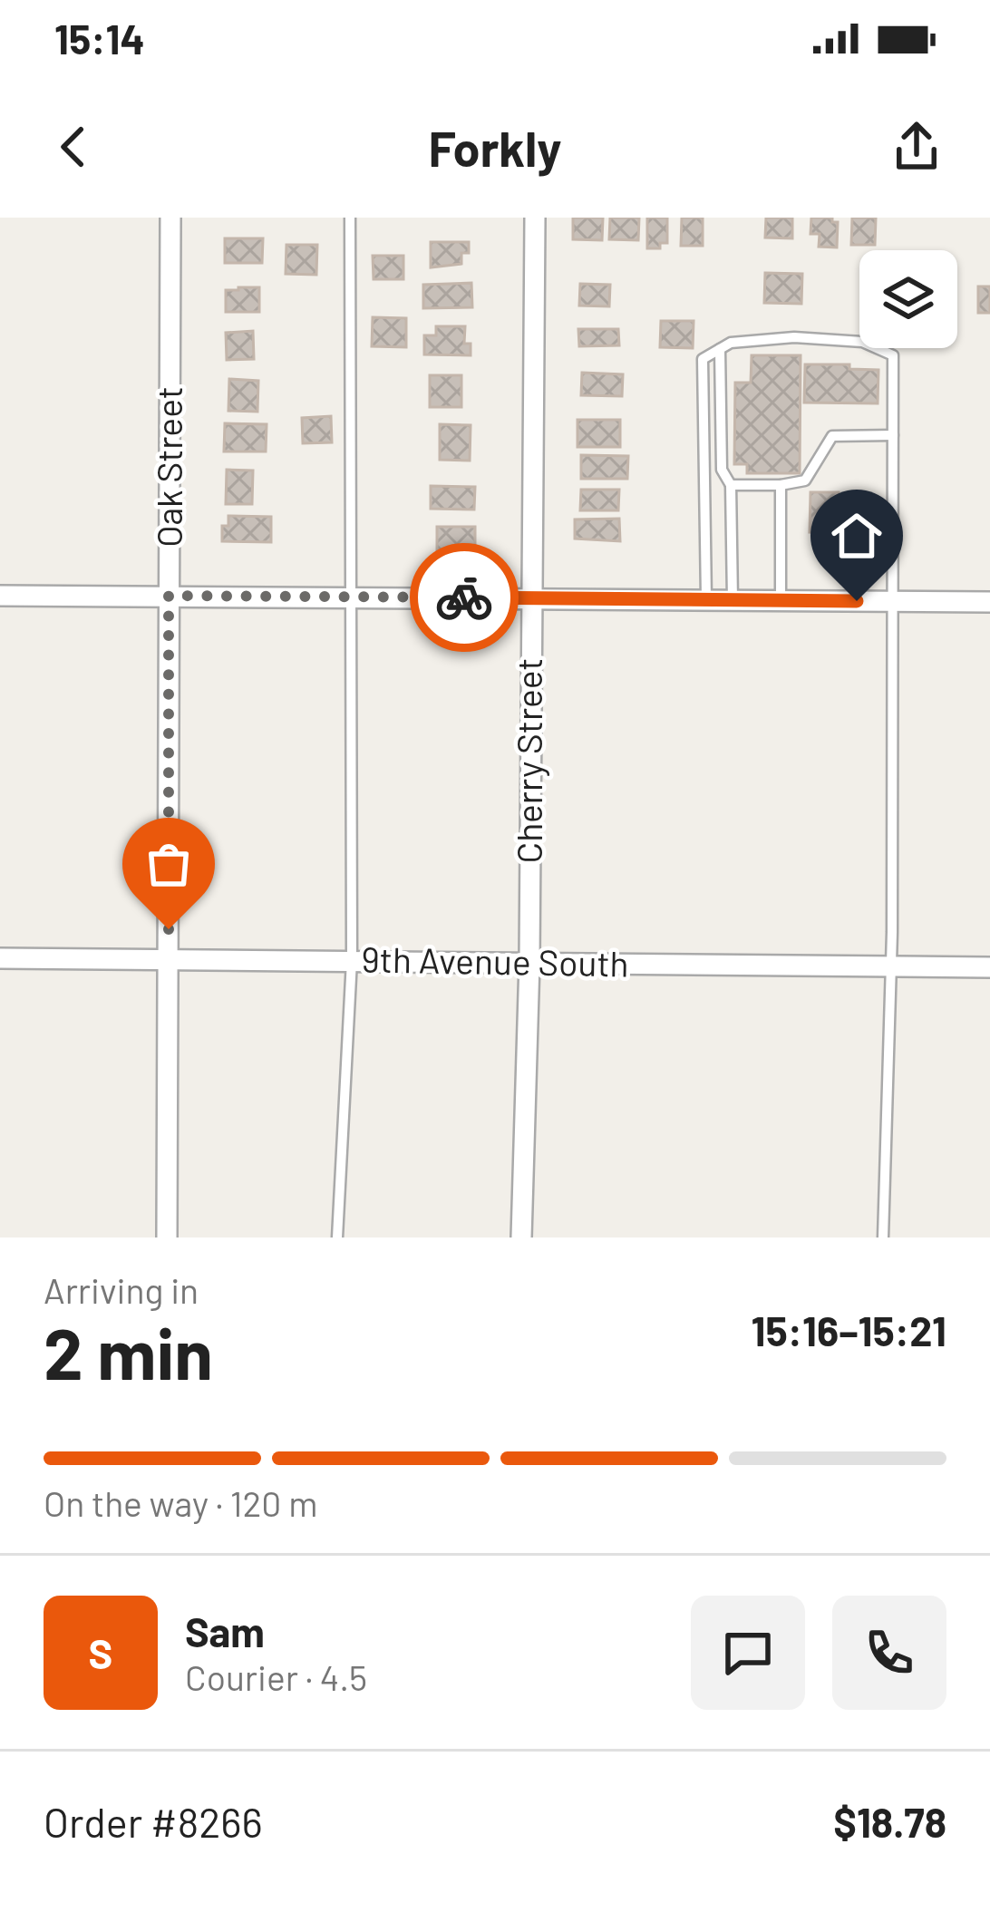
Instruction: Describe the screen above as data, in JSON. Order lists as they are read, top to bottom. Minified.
{"streets":{"street":["Oak Street","Cherry Street","9th Avenue South"]},"crossings":[["Oak Street","9th Avenue South"],["Cherry Street","9th Avenue South"]],"page":{"status":"15:14","header":"Forkly","heading":["2 min","Arriving in","15:16–15:21"],"panel":["Sam","Courier · 4.5","Order #8266","$18.78"],"bar":"On the way · 120 m","round":"S"}}
